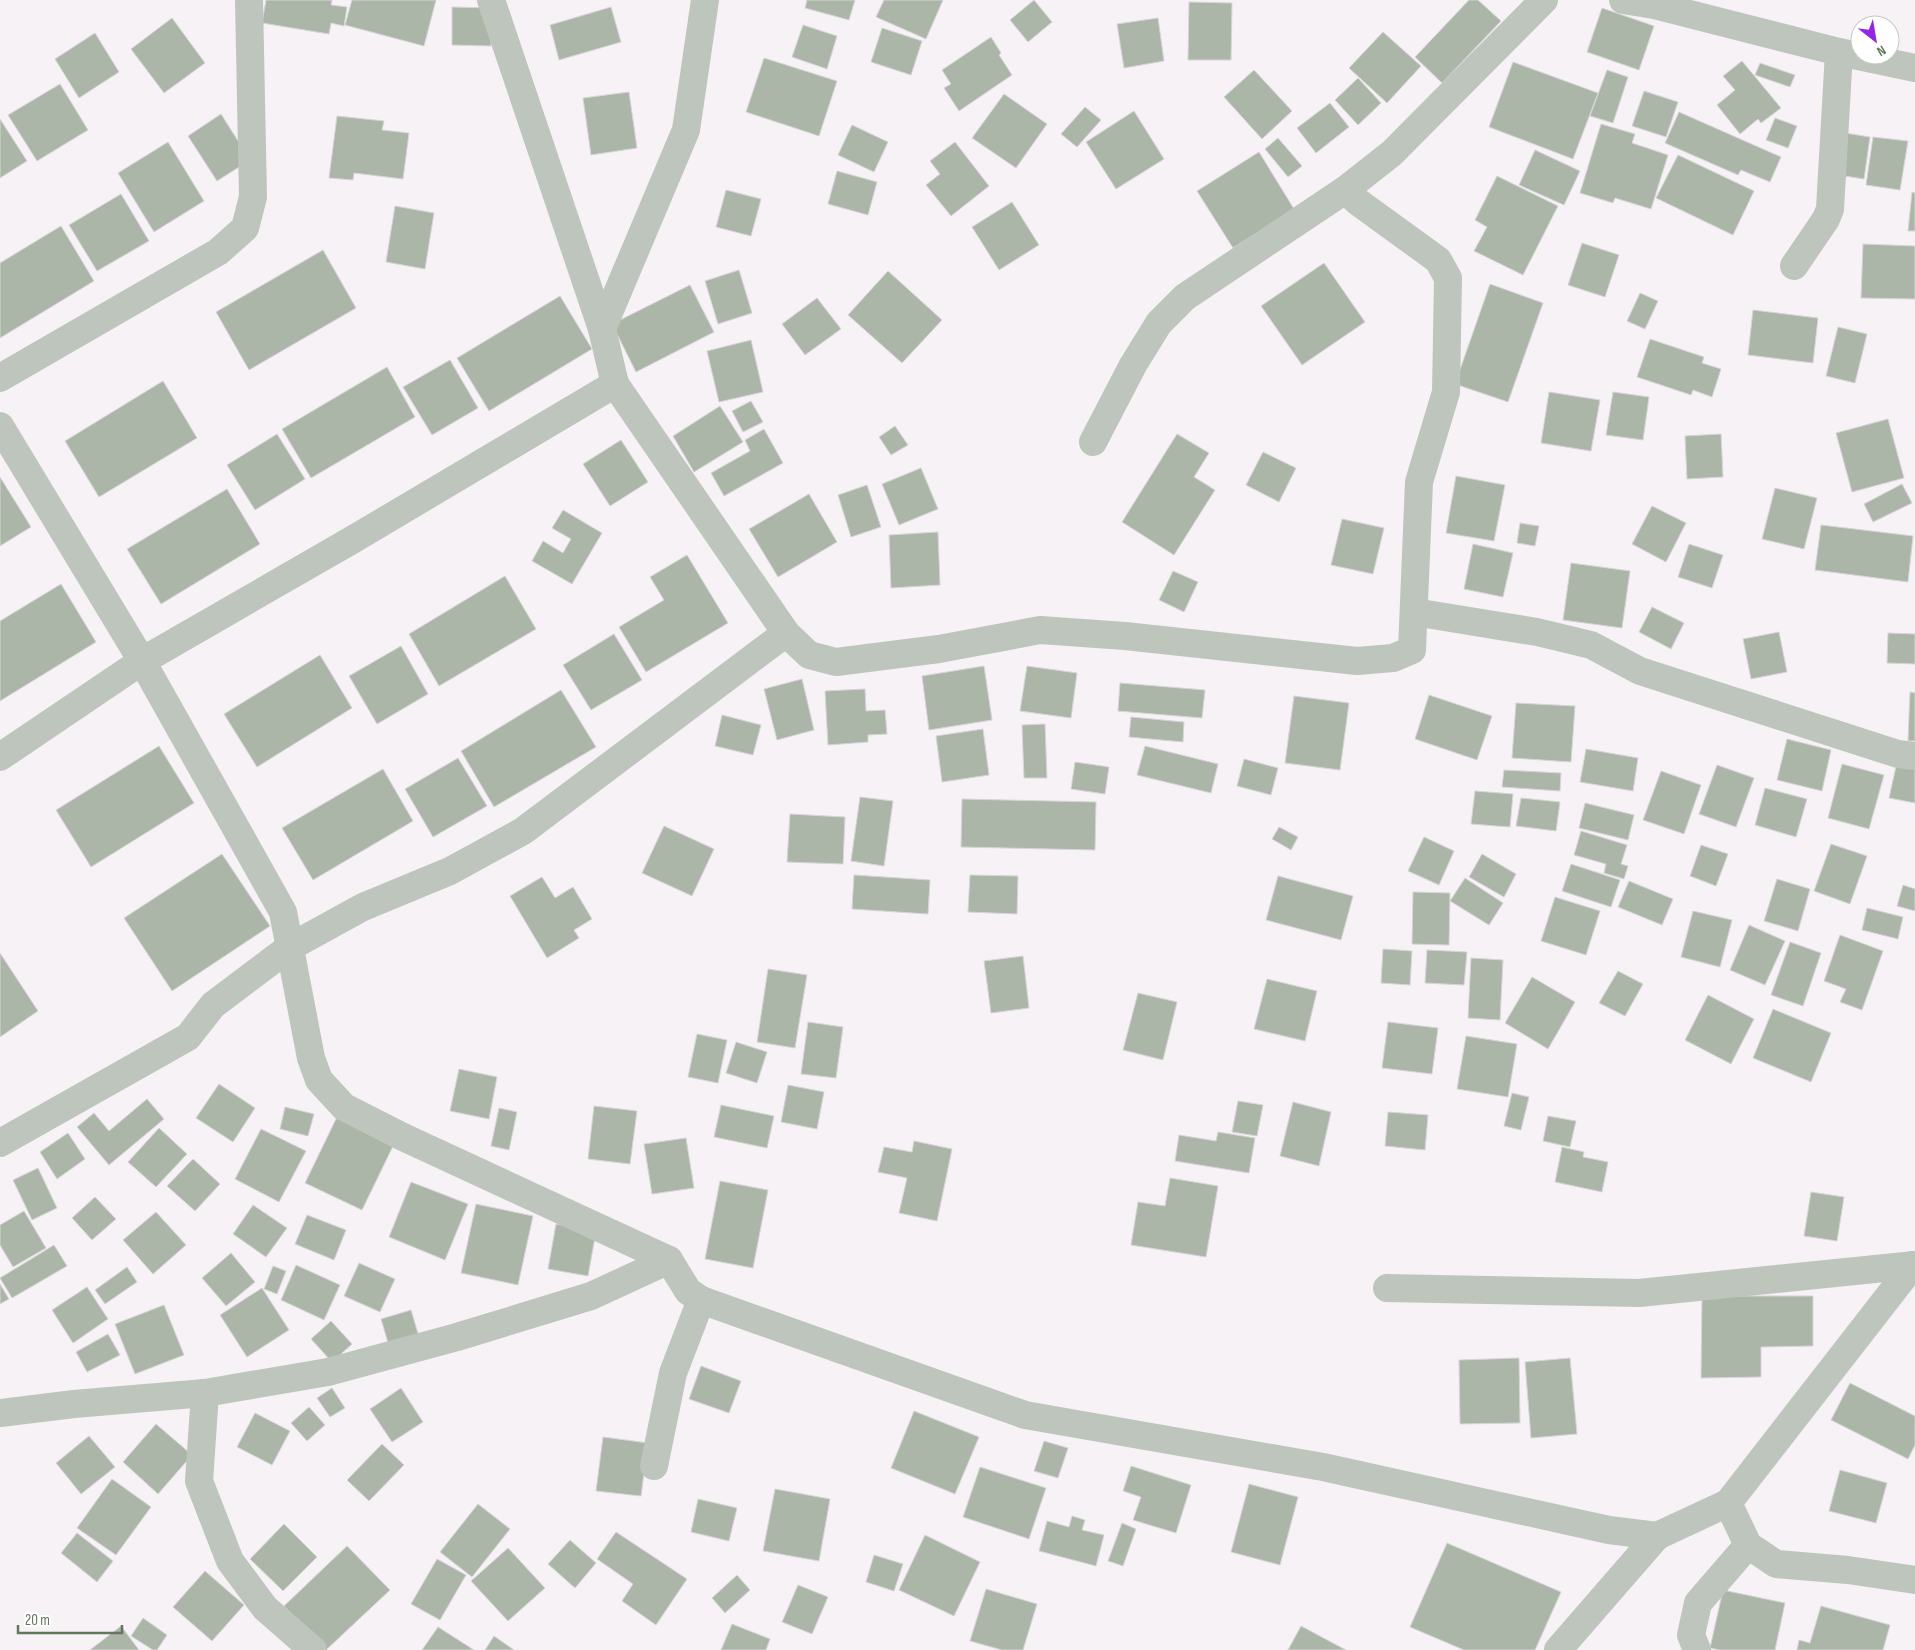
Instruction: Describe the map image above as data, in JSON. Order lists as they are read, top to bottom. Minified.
{"scale_bar":"20 m","north":"bottom right"}
